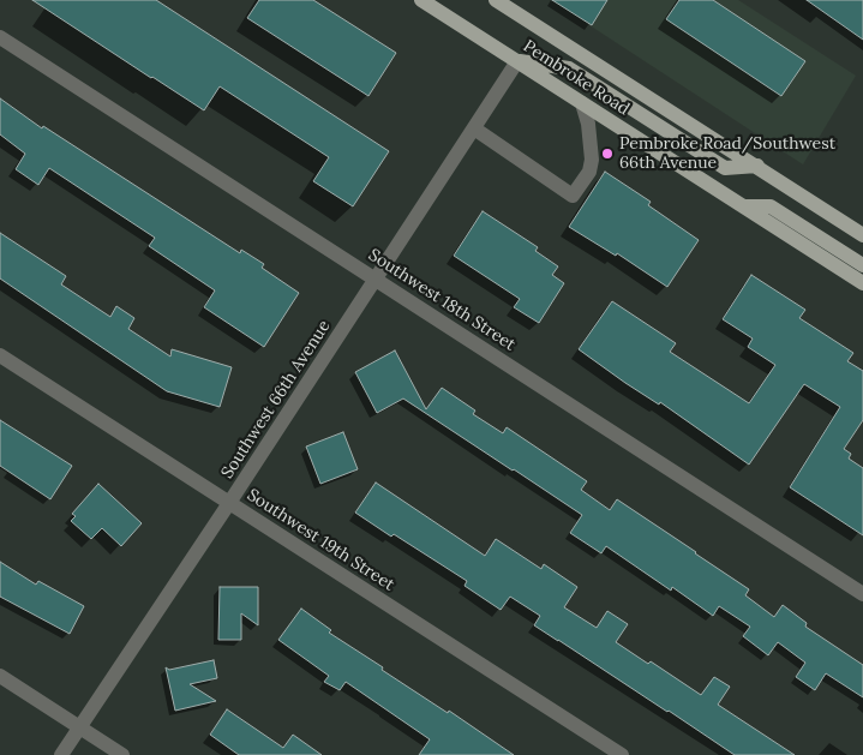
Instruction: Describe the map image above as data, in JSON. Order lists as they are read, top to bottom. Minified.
{"streets":{"main road":["Pembroke Road"],"street":["Southwest 18th Street","Southwest 66th Avenue","Southwest 19th Street"]},"crossings":[["Pembroke Road","Southwest 66th Avenue"],["Southwest 18th Street","Southwest 66th Avenue"],["Southwest 66th Avenue","Southwest 19th Street"]],"places":["Pembroke Road/Southwest 66th Avenue"]}
